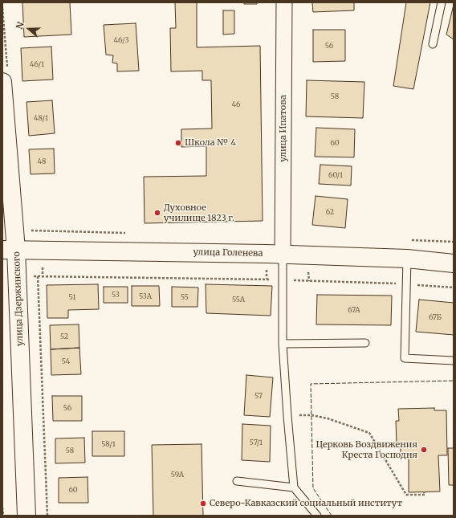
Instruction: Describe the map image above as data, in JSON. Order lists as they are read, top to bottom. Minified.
{"streets":{"main road":["улица Голенева","улица Дзержинского"],"street":["улица Ипатова"]},"crossings":[["улица Ипатова","улица Голенева"],["улица Голенева","улица Дзержинского"]],"places":["Школа № 4","Духовное училище 1823 г.","Церковь Воздвижения Креста Господня","Северо-Кавказский социальный институт"],"house_numbers":["46/3","56","46/1","58","46","48/1","60","48","60/1","62","53","53А","51","55","55А","67А","67Б","52","54","57","56","57/1","58/1","58","59А","60"],"north":"left"}
